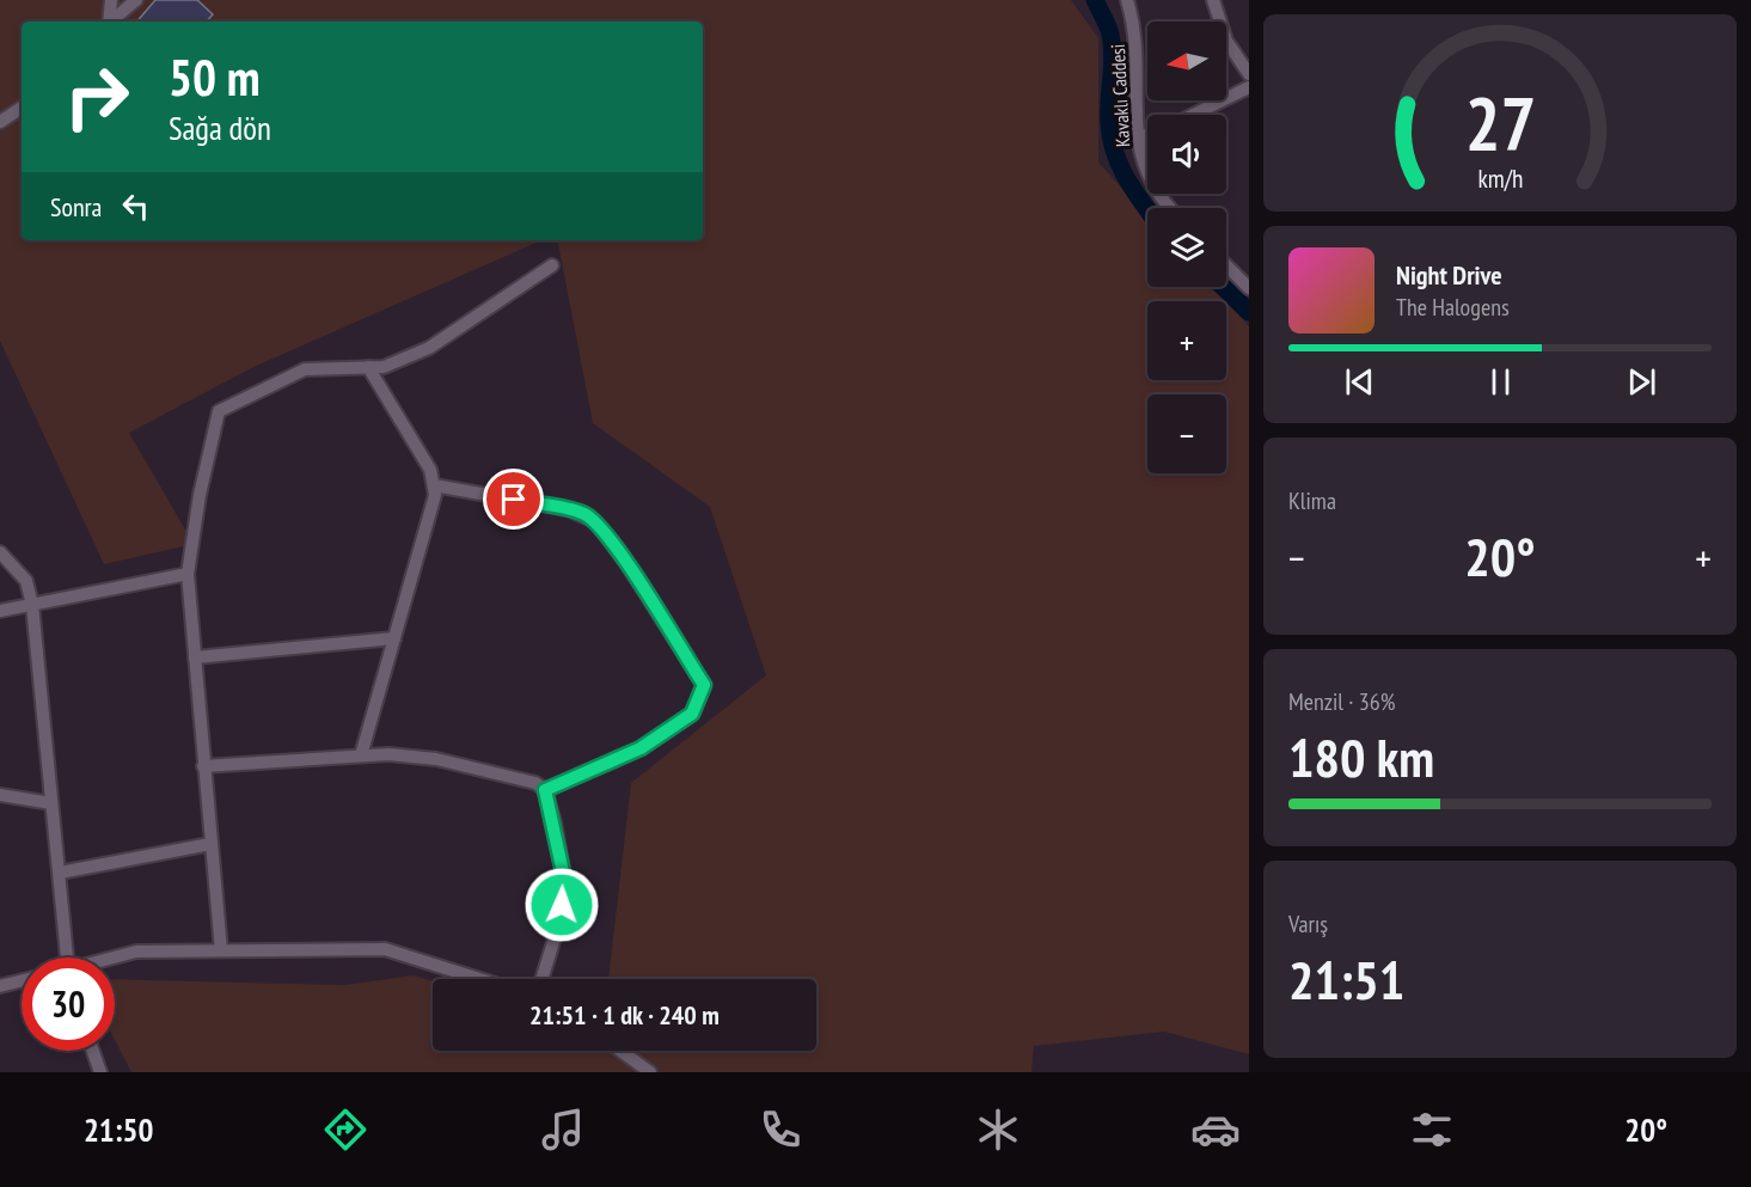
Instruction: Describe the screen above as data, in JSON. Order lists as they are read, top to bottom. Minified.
{"streets":{"street":["Kavaklı Caddesi"]},"north":"left","page":{"map_buttons":["+","−"],"turn":["50 m","Sağa dön"],"then":"Sonra","song":["Night Drive","The Halogens"],"tile":["Klima",["Menzil · 36%","180 km"],["Varış","21:51"]],"heat":["−","20°","+"],"limit":"30","trip":"21:51 · 1 dk · 240 m","tabs":["21:50","20°"],"gauge":["27","km/h"]}}
